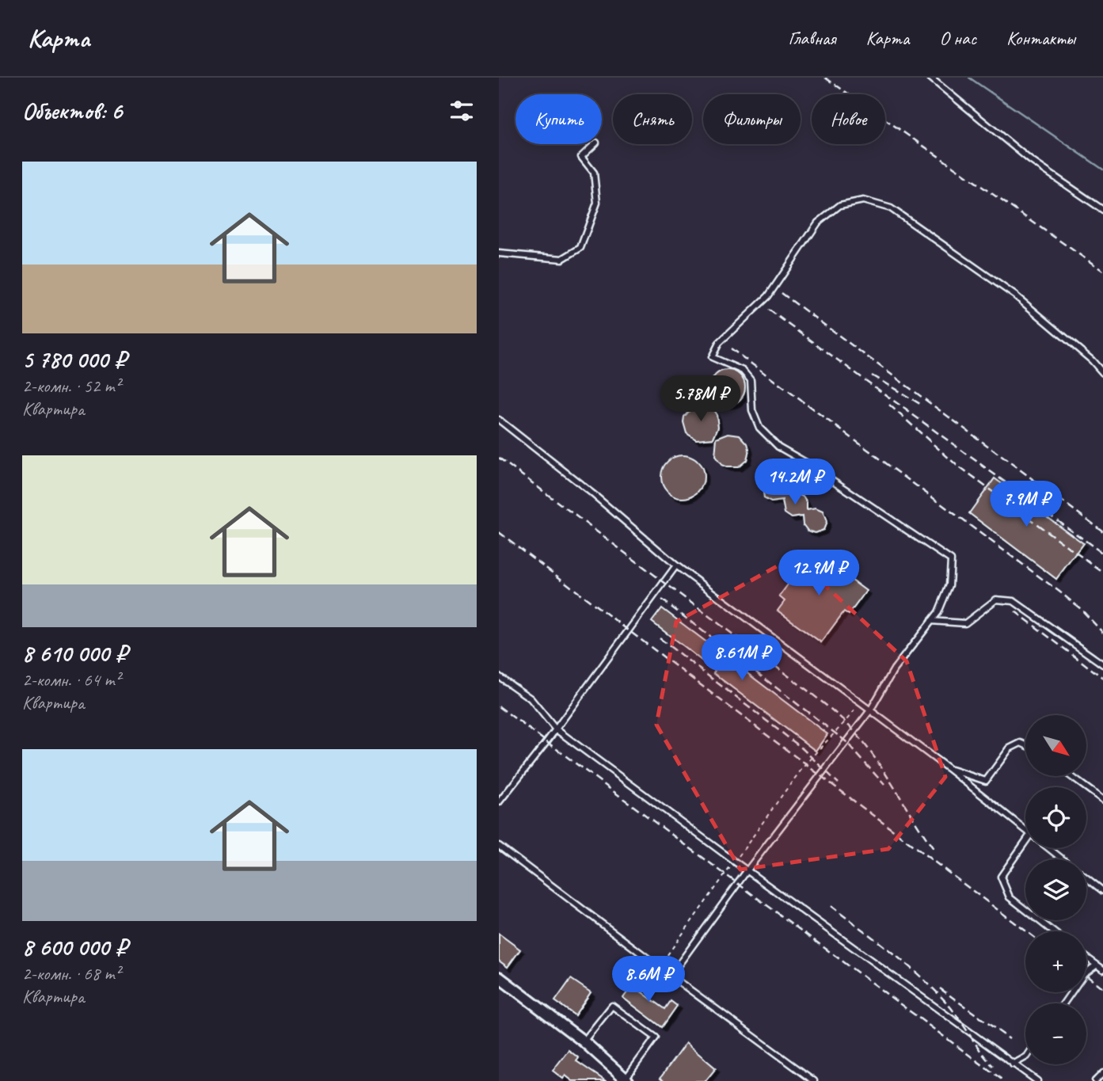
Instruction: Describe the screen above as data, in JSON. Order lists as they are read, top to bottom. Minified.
{"north":"bottom right","page":{"header":"Карта","nav":["Главная","Карта","О нас","Контакты"],"heading":"Объектов: 6","chip":["Купить","Снять","Фильтры","Новое"],"list":[{"name":"5 780 000 ₽","note":"2-комн. · 52 m² · Квартира"},{"name":"8 610 000 ₽","note":"2-комн. · 64 m² · Квартира"},{"name":"8 600 000 ₽","note":"2-комн. · 68 m² · Квартира"}],"price":["5.78M ₽","14.2M ₽","7.9M ₽","12.9M ₽","8.61M ₽","8.6M ₽"],"map_buttons":["+","−"]}}
